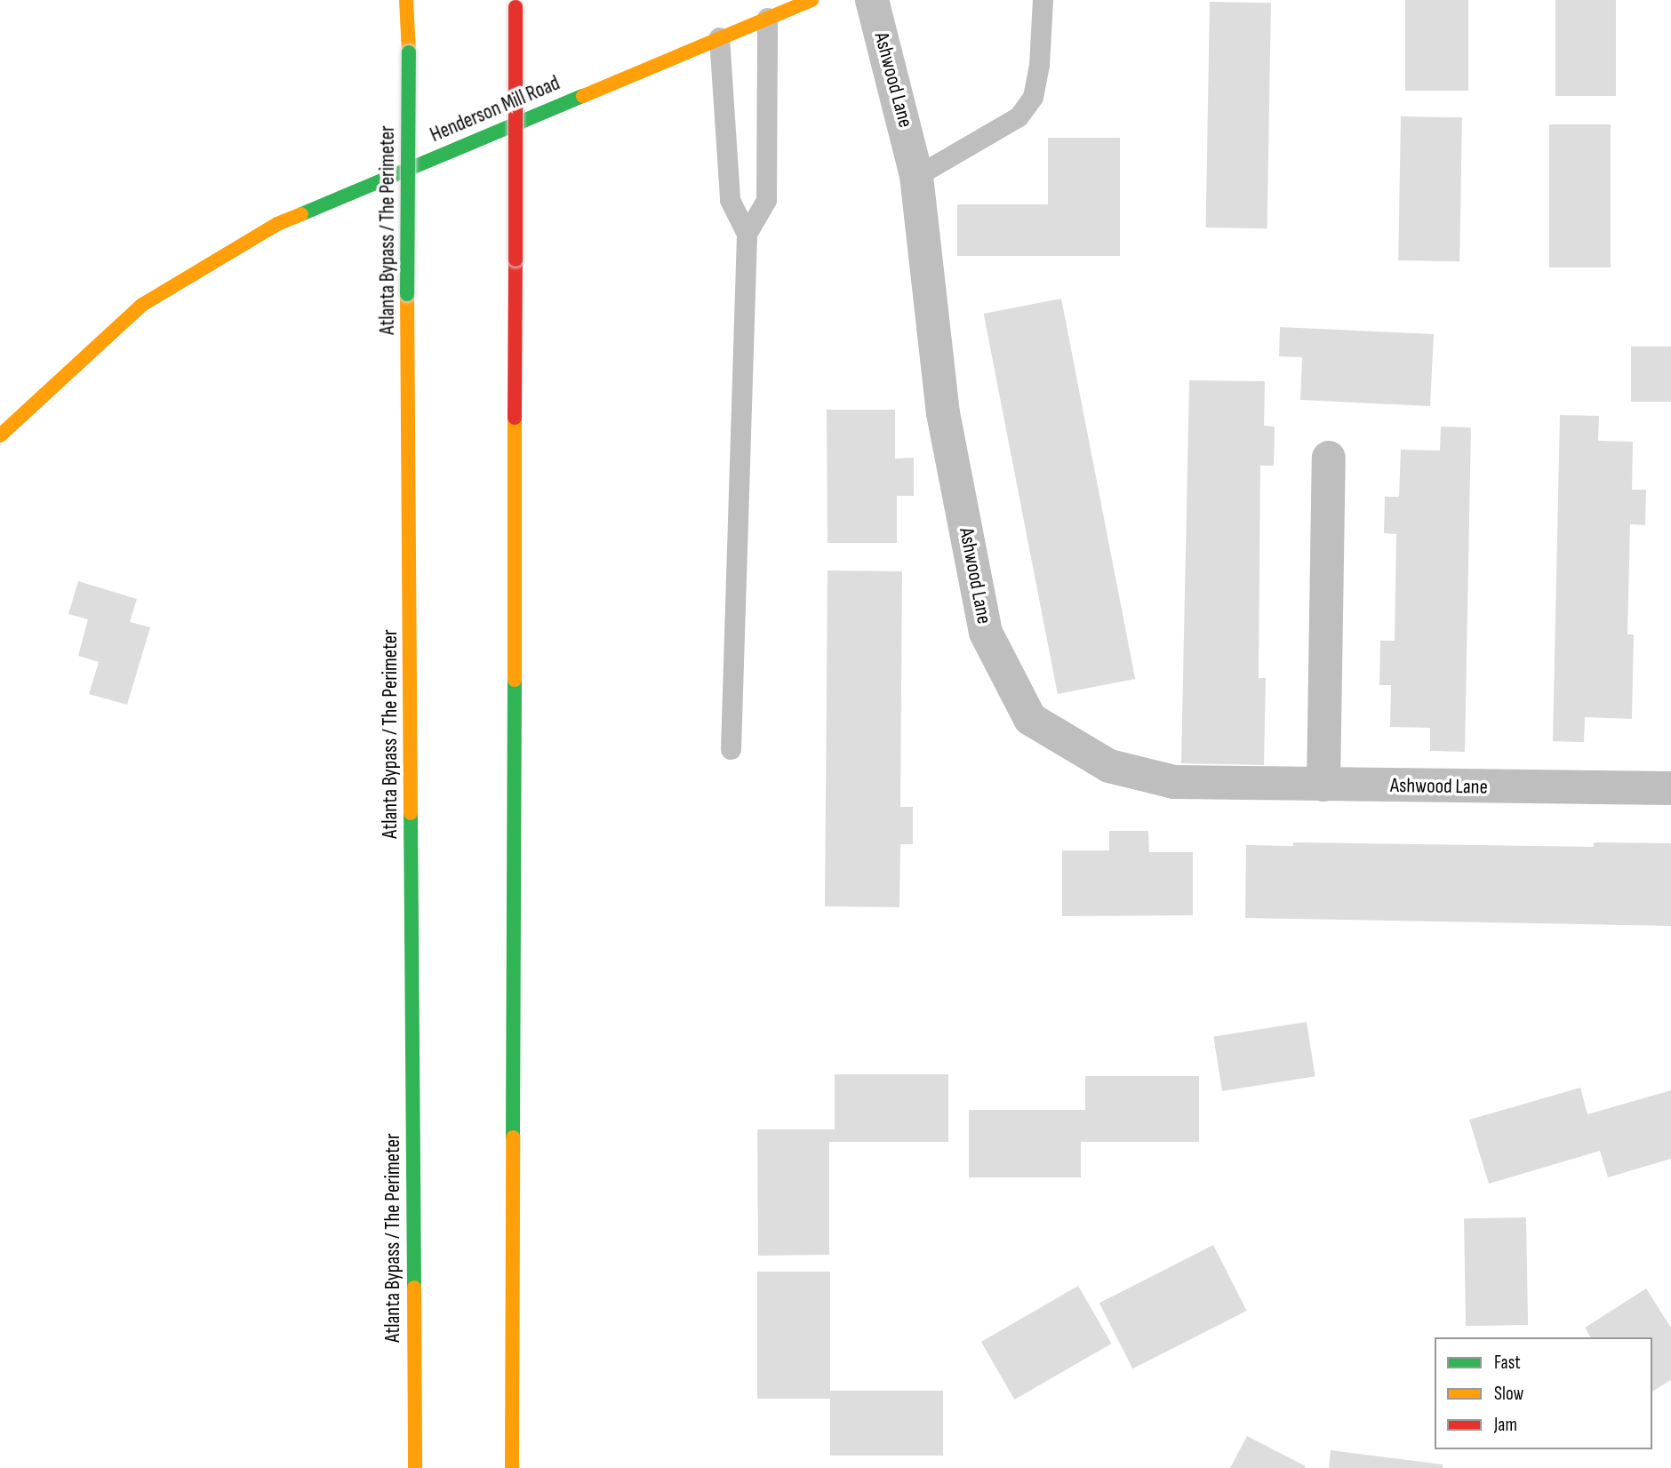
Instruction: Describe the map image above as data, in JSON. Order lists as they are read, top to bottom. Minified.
{"streets":{"main road":["Henderson Mill Road","Atlanta Bypass / The Perimeter"],"street":["Ashwood Lane"]},"legend":["Fast","Slow","Jam"]}
